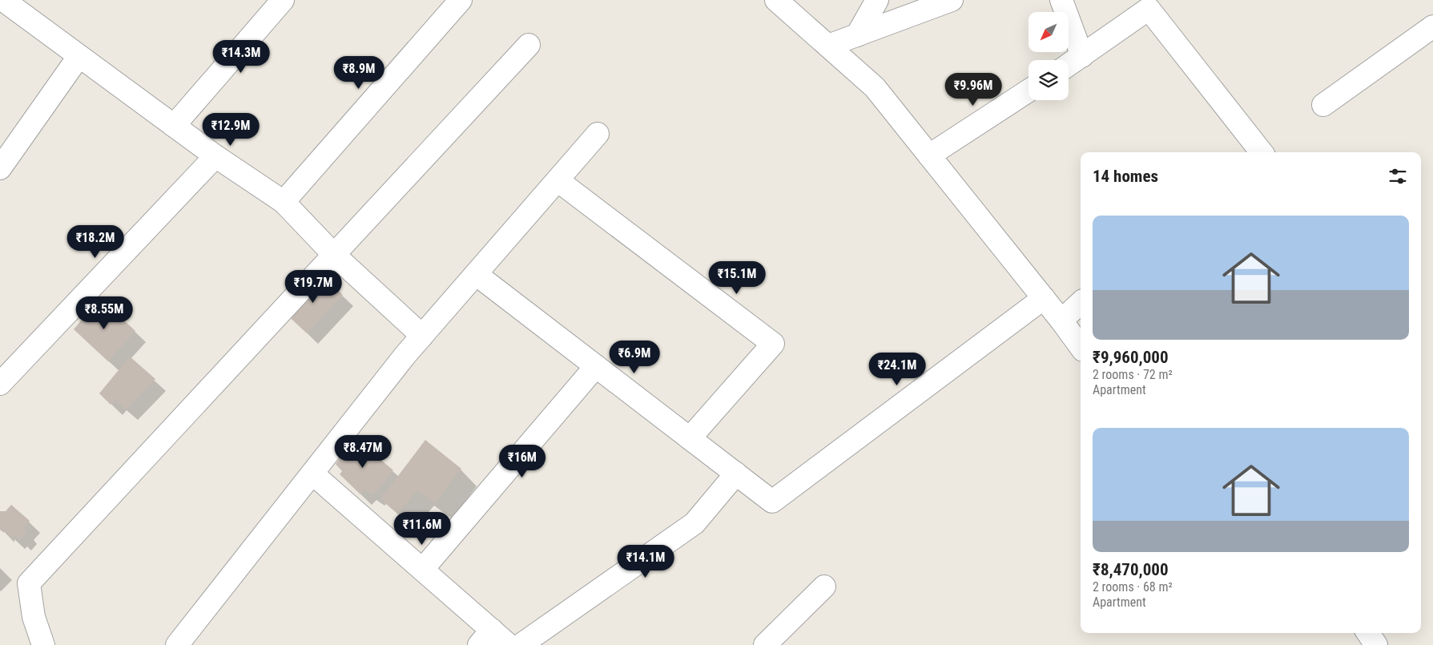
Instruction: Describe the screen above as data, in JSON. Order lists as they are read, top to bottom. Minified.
{"north":"bottom left","page":{"price":["₹14.3M","₹8.9M","₹9.96M","₹12.9M","₹18.2M","₹15.1M","₹19.7M","₹8.55M","₹6.9M","₹24.1M","₹8.47M","₹16M","₹11.6M","₹14.1M"],"heading":"14 homes","list":[{"name":"₹9,960,000","note":"2 rooms · 72 m² · Apartment"},{"name":"₹8,470,000","note":"2 rooms · 68 m² · Apartment"}]}}
